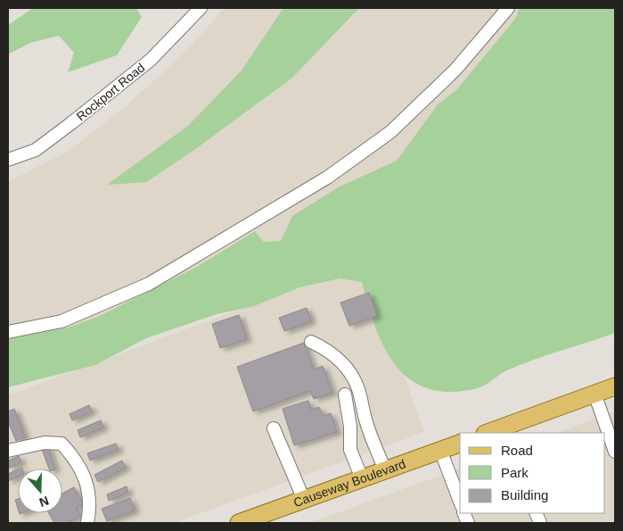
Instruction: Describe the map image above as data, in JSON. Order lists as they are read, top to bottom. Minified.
{"streets":{"main road":["Causeway Boulevard"],"street":["Rockport Road"]},"legend":["Road","Park","Building"],"north":"bottom"}
